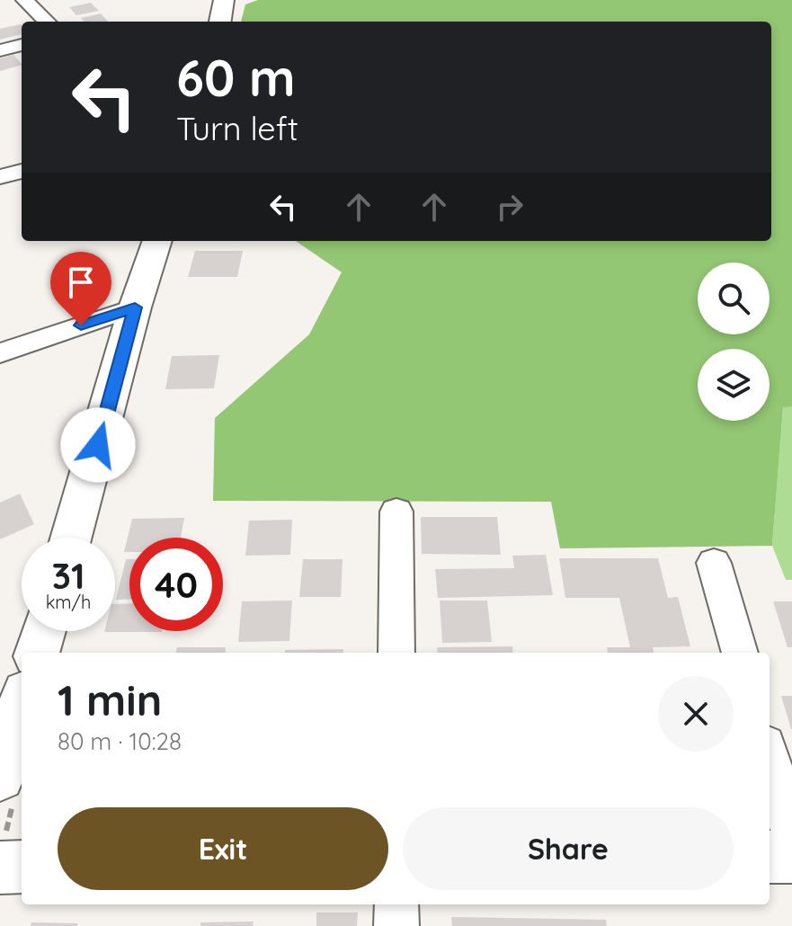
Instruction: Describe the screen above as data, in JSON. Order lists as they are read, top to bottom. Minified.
{"page":{"turn":["60 m","Turn left"],"speed":"31 km/h","limit":"40","heading":["1 min","80 m · 10:28"],"buttons":["Exit","Share"]}}
